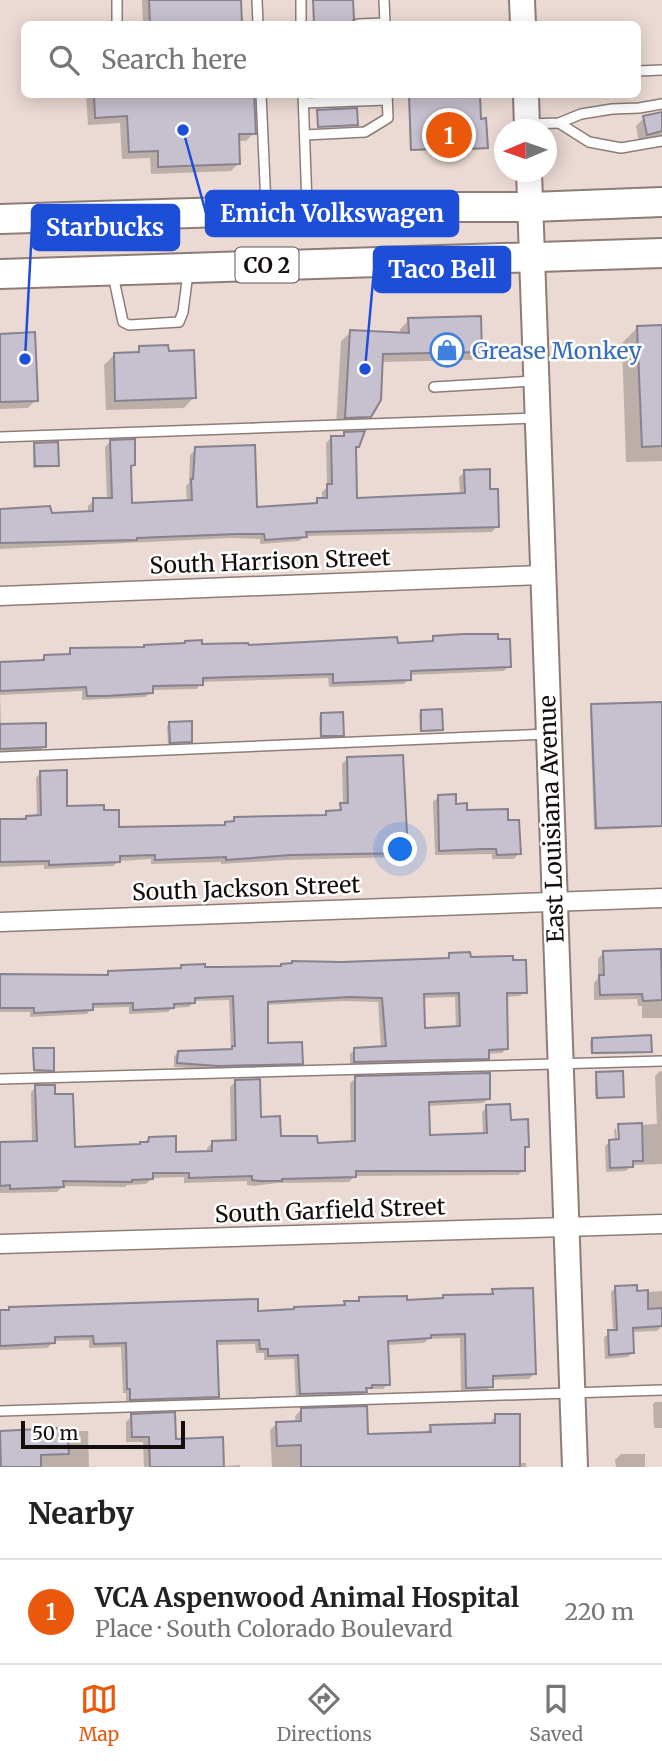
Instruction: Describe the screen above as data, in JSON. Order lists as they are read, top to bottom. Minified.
{"streets":{"main road":["CO 2"],"street":["South Harrison Street","East Louisiana Avenue","South Jackson Street","South Garfield Street"]},"crossings":[["CO 2","East Louisiana Avenue"],["South Harrison Street","East Louisiana Avenue"],["East Louisiana Avenue","South Jackson Street"],["East Louisiana Avenue","South Garfield Street"]],"places":{"other":["Emich Volkswagen","Starbucks","Taco Bell"],"shop":["Grease Monkey"]},"scale_bar":"50 m","north":"left","page":{"search":"Search here","pins":"1","scale":"50 m","heading":"Nearby","list":[{"mark":"1","name":"VCA Aspenwood Animal Hospital","note":"Place · South Colorado Boulevard","value":"220 m"}],"nav":["Map","Directions","Saved"]}}
